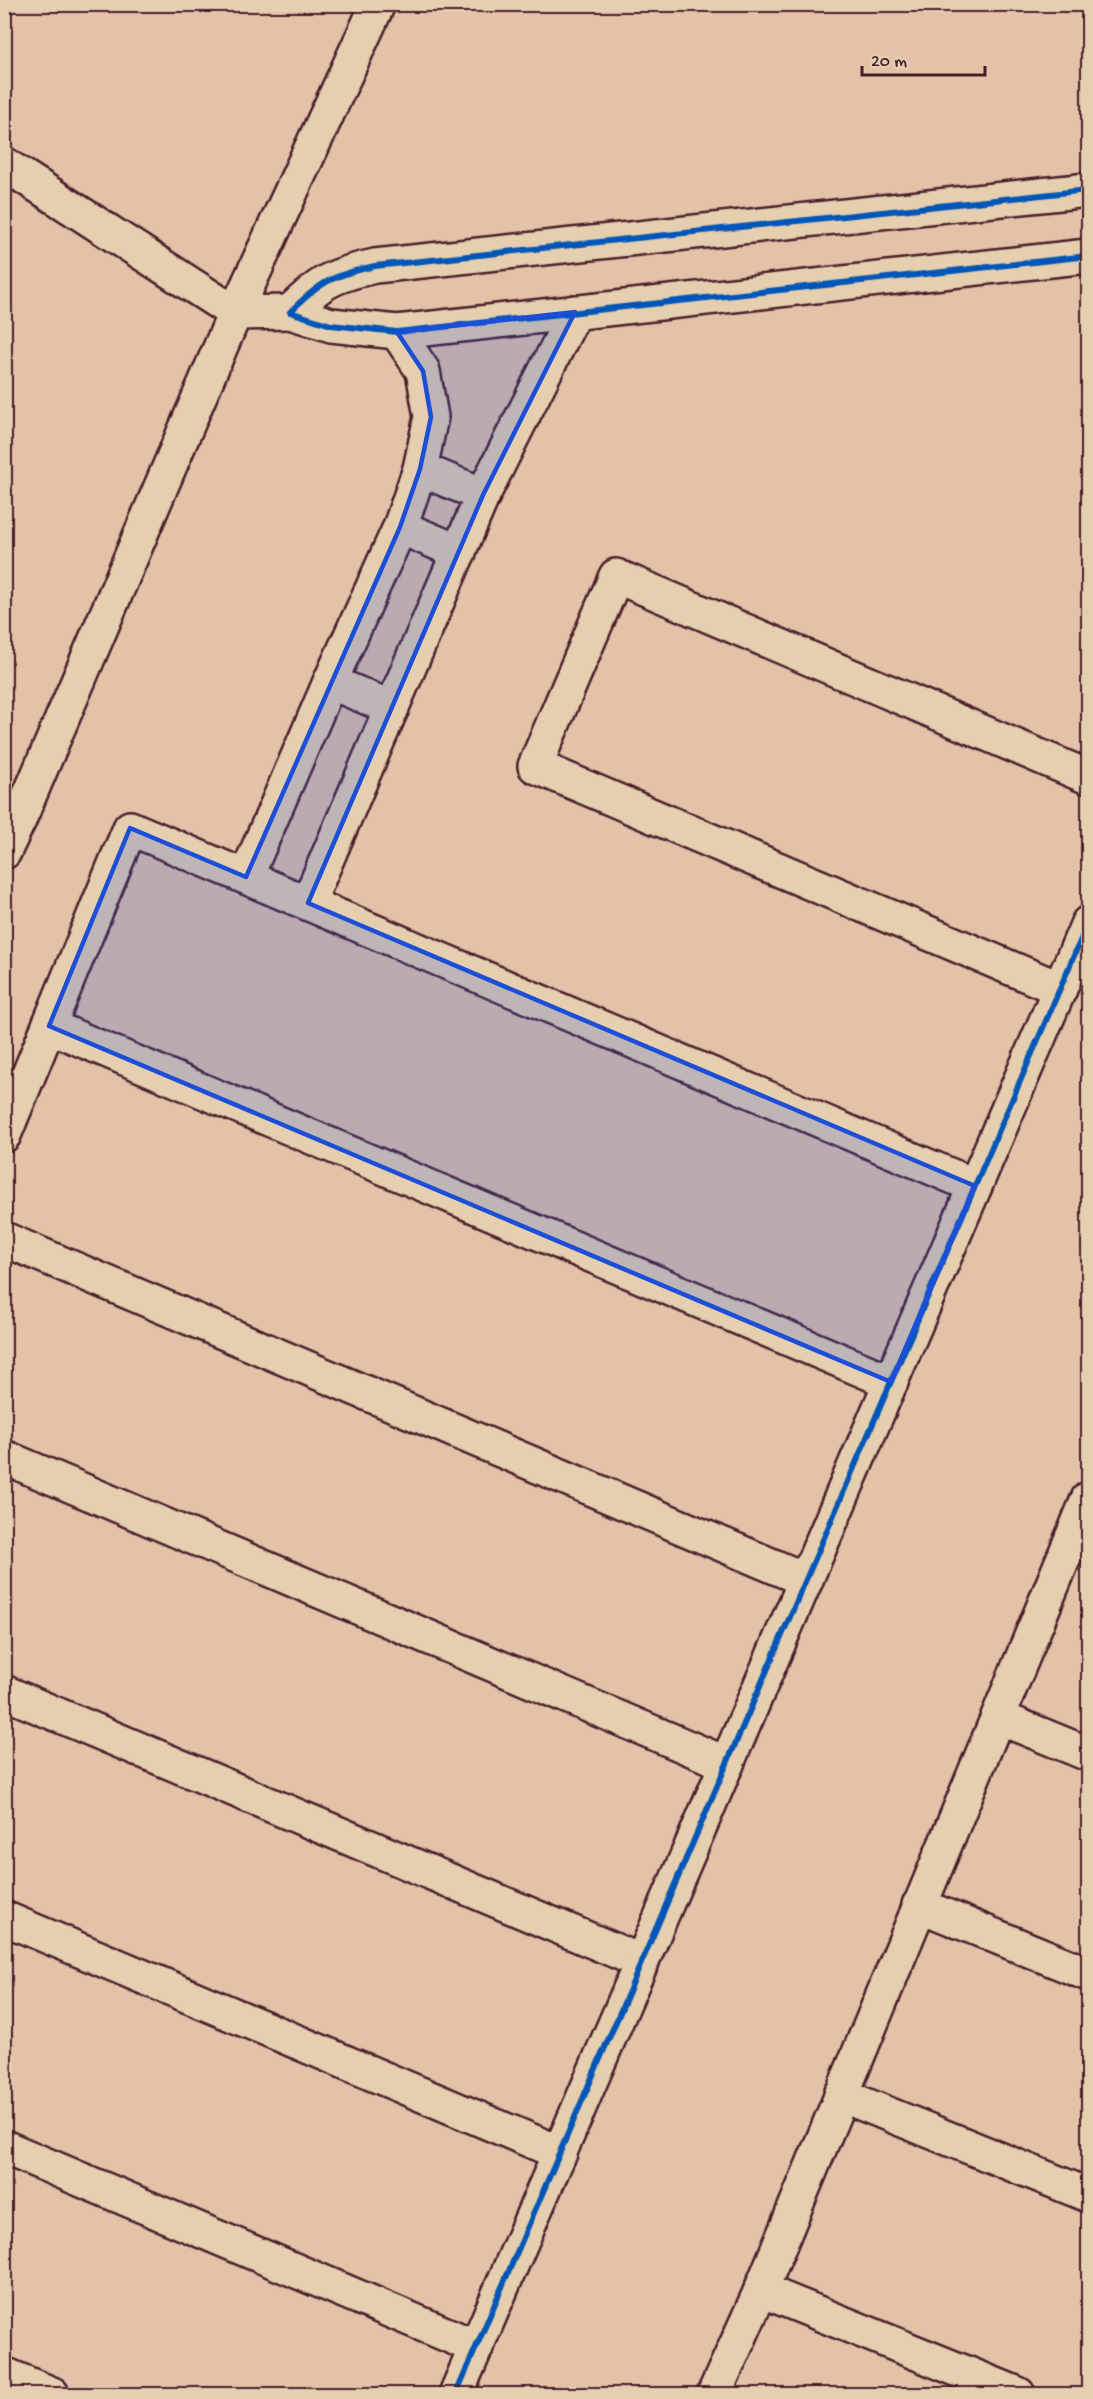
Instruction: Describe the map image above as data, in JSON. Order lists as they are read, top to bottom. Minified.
{"scale_bar":"20 m"}
